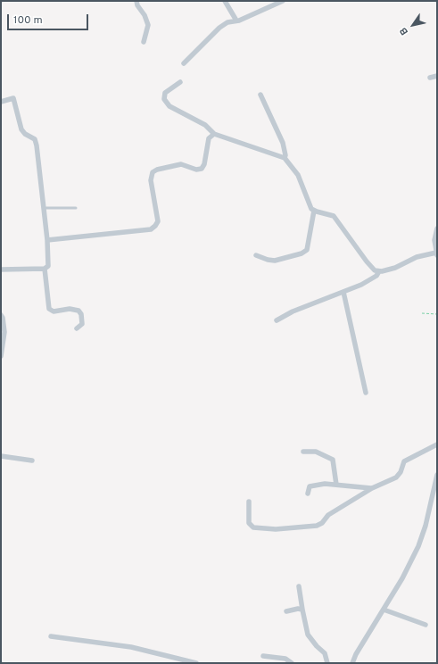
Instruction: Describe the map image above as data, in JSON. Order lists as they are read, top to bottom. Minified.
{"scale_bar":"100 m","north":"bottom left"}
